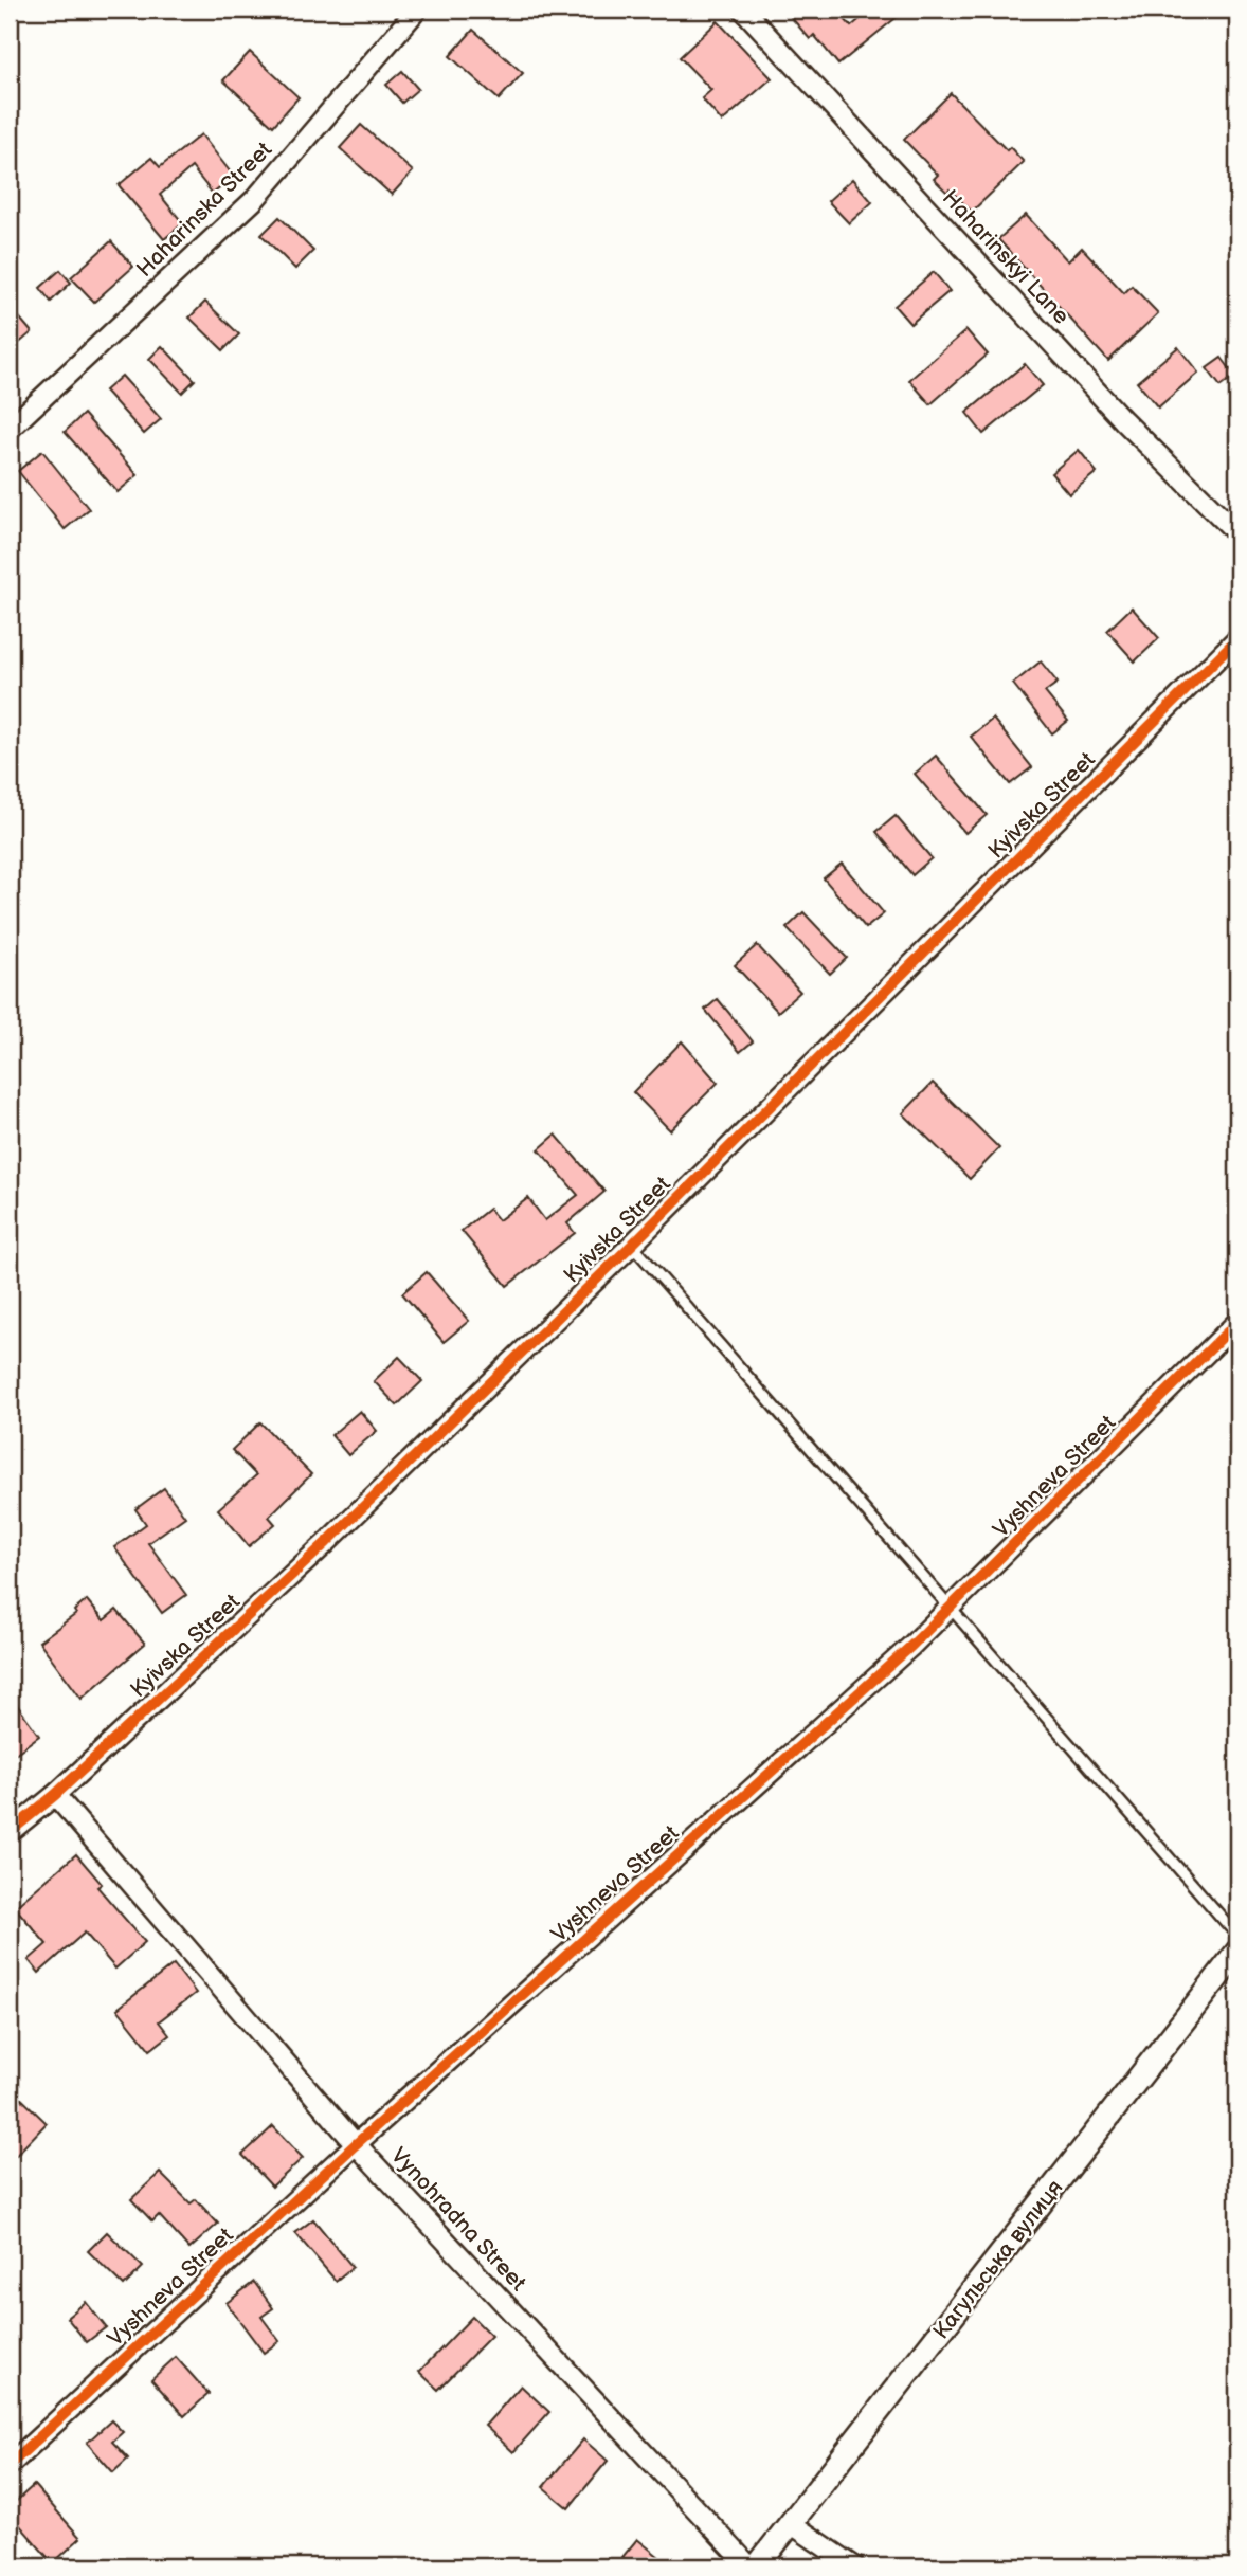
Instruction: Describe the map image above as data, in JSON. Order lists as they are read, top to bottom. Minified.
{"streets":{"street":["Haharinska Street","Haharinskyi Lane","Kyivska Street","Vyshneva Street","Vynohradna Street","Кагульська вулиця"]},"crossings":[["Kyivska Street","Vynohradna Street"],["Vyshneva Street","Vynohradna Street"]]}
